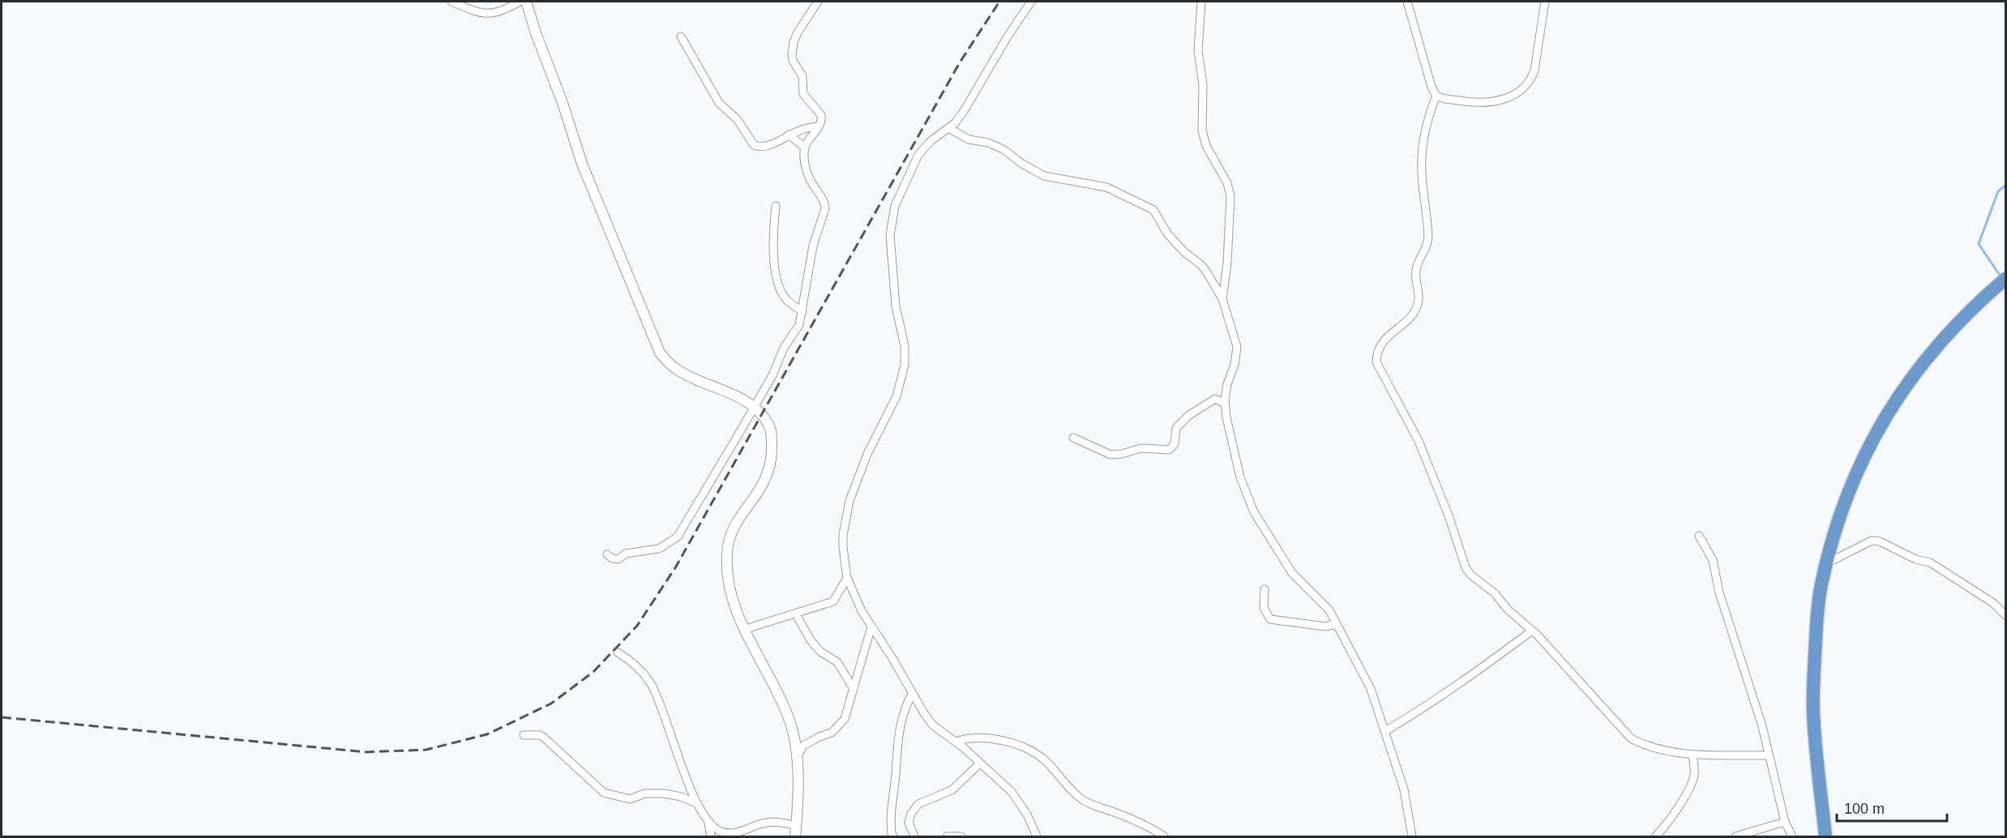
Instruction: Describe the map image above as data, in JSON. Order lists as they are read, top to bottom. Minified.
{"scale_bar":"100 m"}
